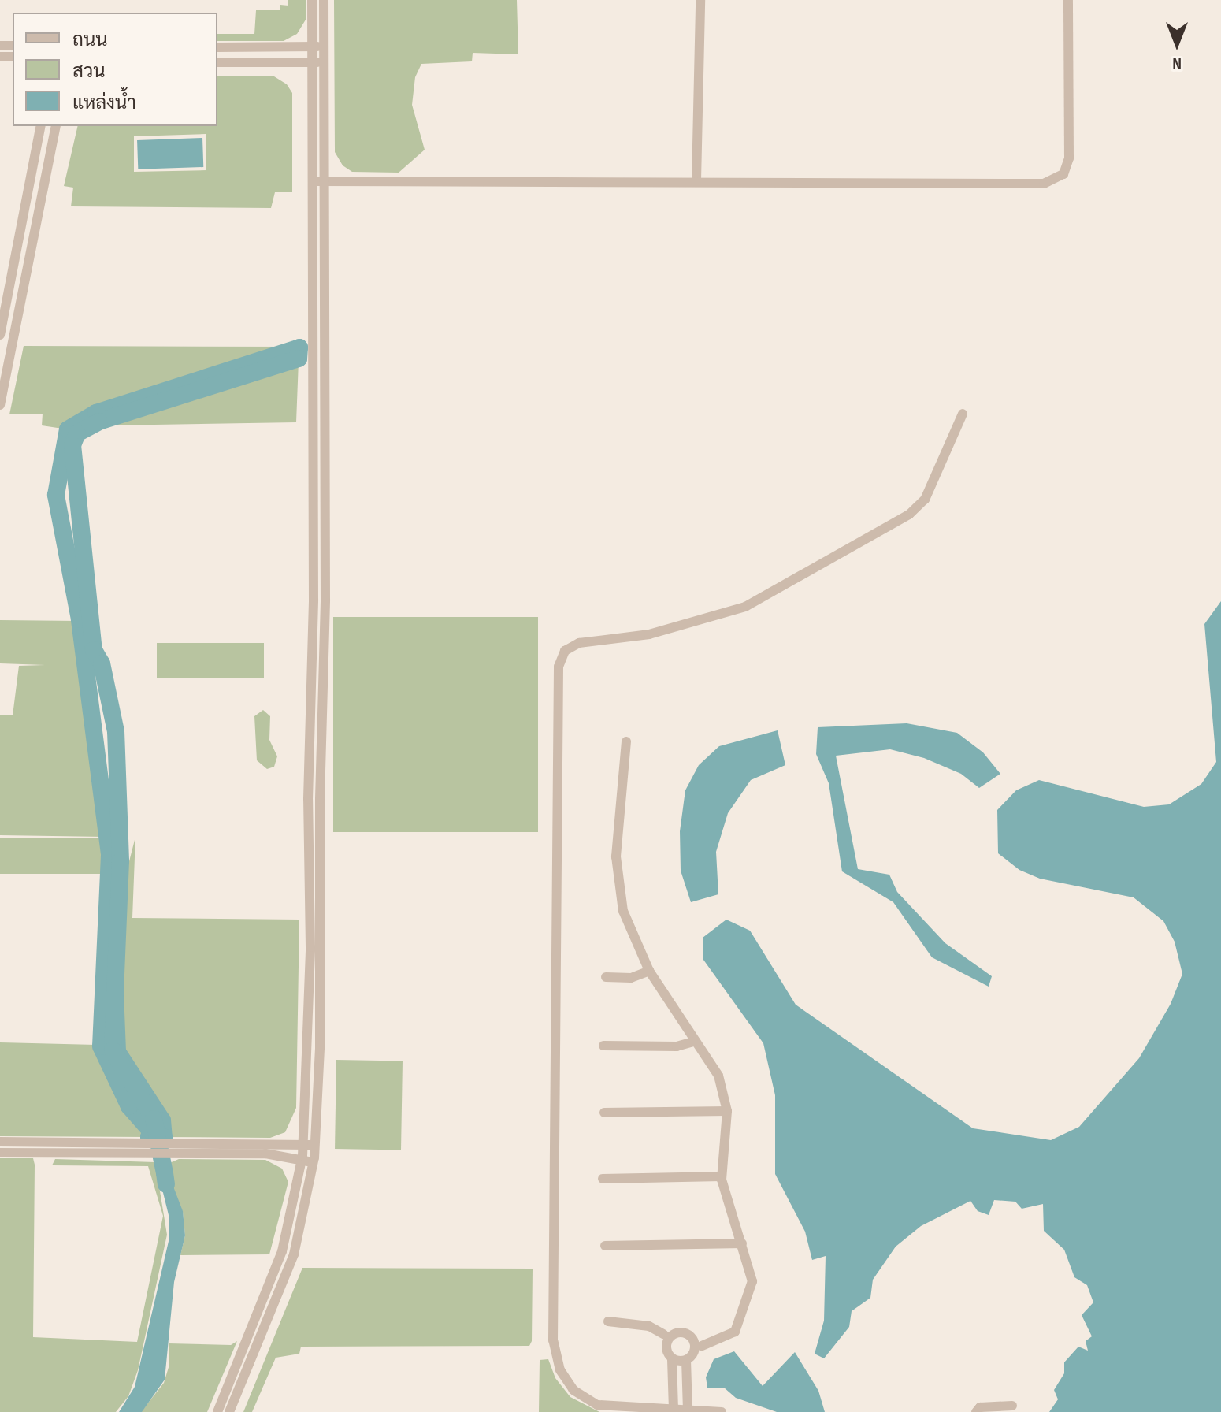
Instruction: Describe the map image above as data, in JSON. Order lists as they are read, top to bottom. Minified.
{"legend":["ถนน","สวน","แหล่งน้ำ"],"north":"bottom"}
